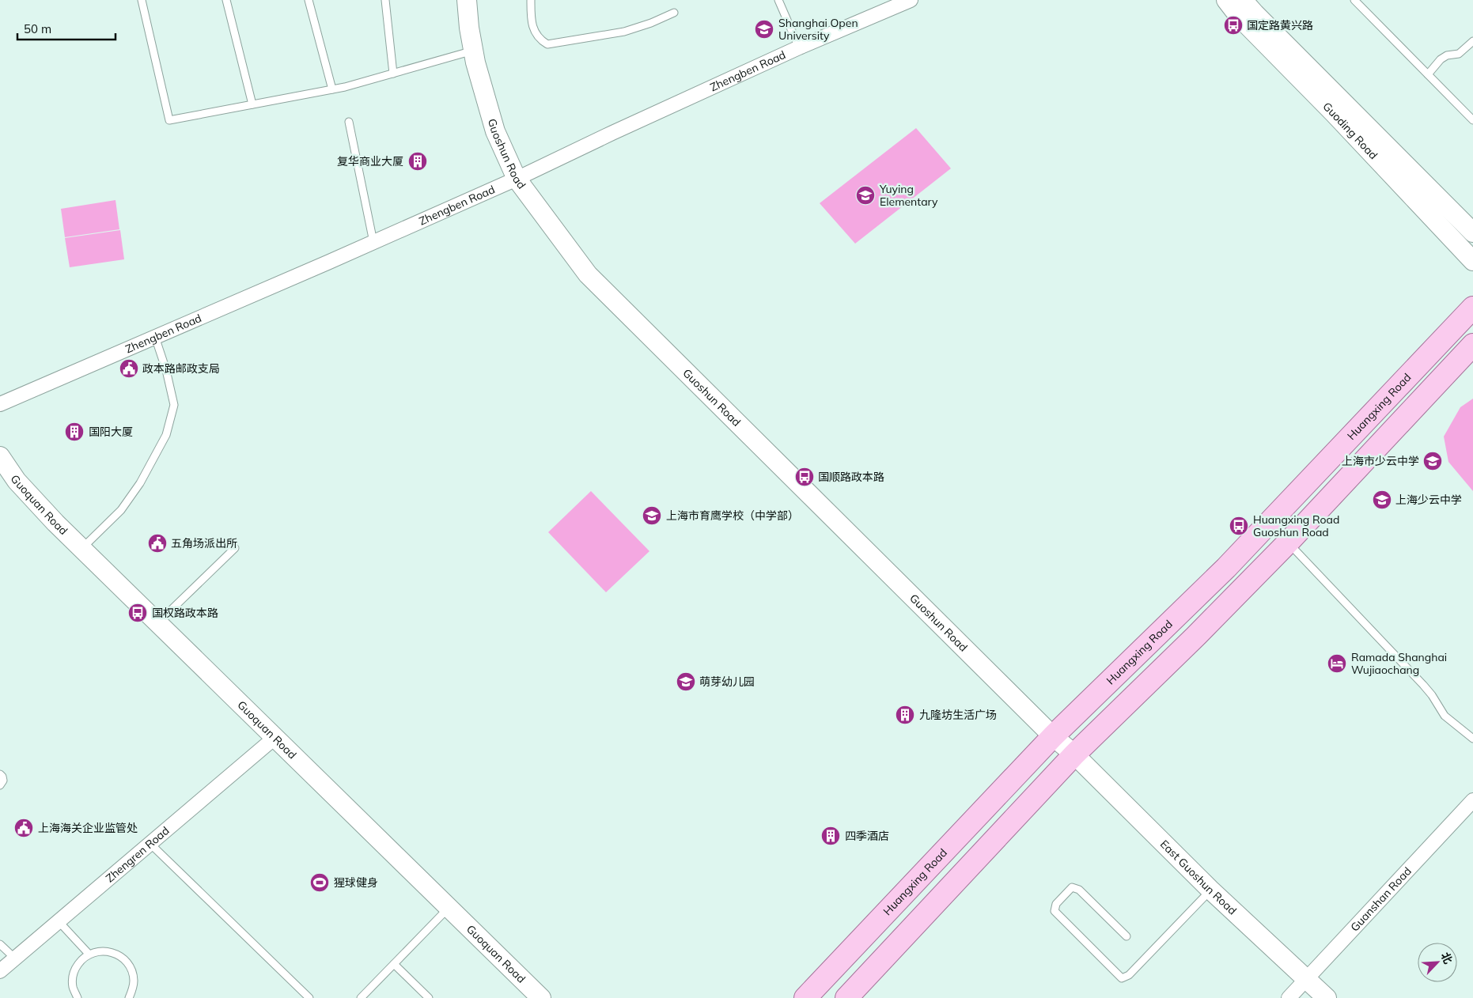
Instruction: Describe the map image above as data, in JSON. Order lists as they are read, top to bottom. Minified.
{"streets":{"main road":["Huangxing Road"],"street":["Zhengben Road","Guoding Road","Guoshun Road","Guoquan Road","Zhengren Road","East Guoshun Road","Guanshan Road"]},"crossings":[["Zhengben Road","Guoshun Road"],["Guoshun Road","Huangxing Road"],["Guoshun Road","East Guoshun Road"],["Guoquan Road","Zhengren Road"],["East Guoshun Road","Guanshan Road"]],"places":{"bus stop":["国定路黄兴路","国顺路政本路","Huangxing Road Guoshun Road","国权路政本路"],"school or university":["Shanghai Open University","Yuying Elementary","上海市少云中学","上海少云中学","上海市育鹰学校（中学部）","萌芽幼儿园"],"building":["复华商业大厦","国阳大厦","九隆坊生活广场","四季酒店"],"public building":["政本路邮政支局","五角场派出所","上海海关企业监管处"],"hotel":["Ramada Shanghai Wujiaochang"],"sports":["猩球健身"]},"scale_bar":"50 m","north":"top right"}
